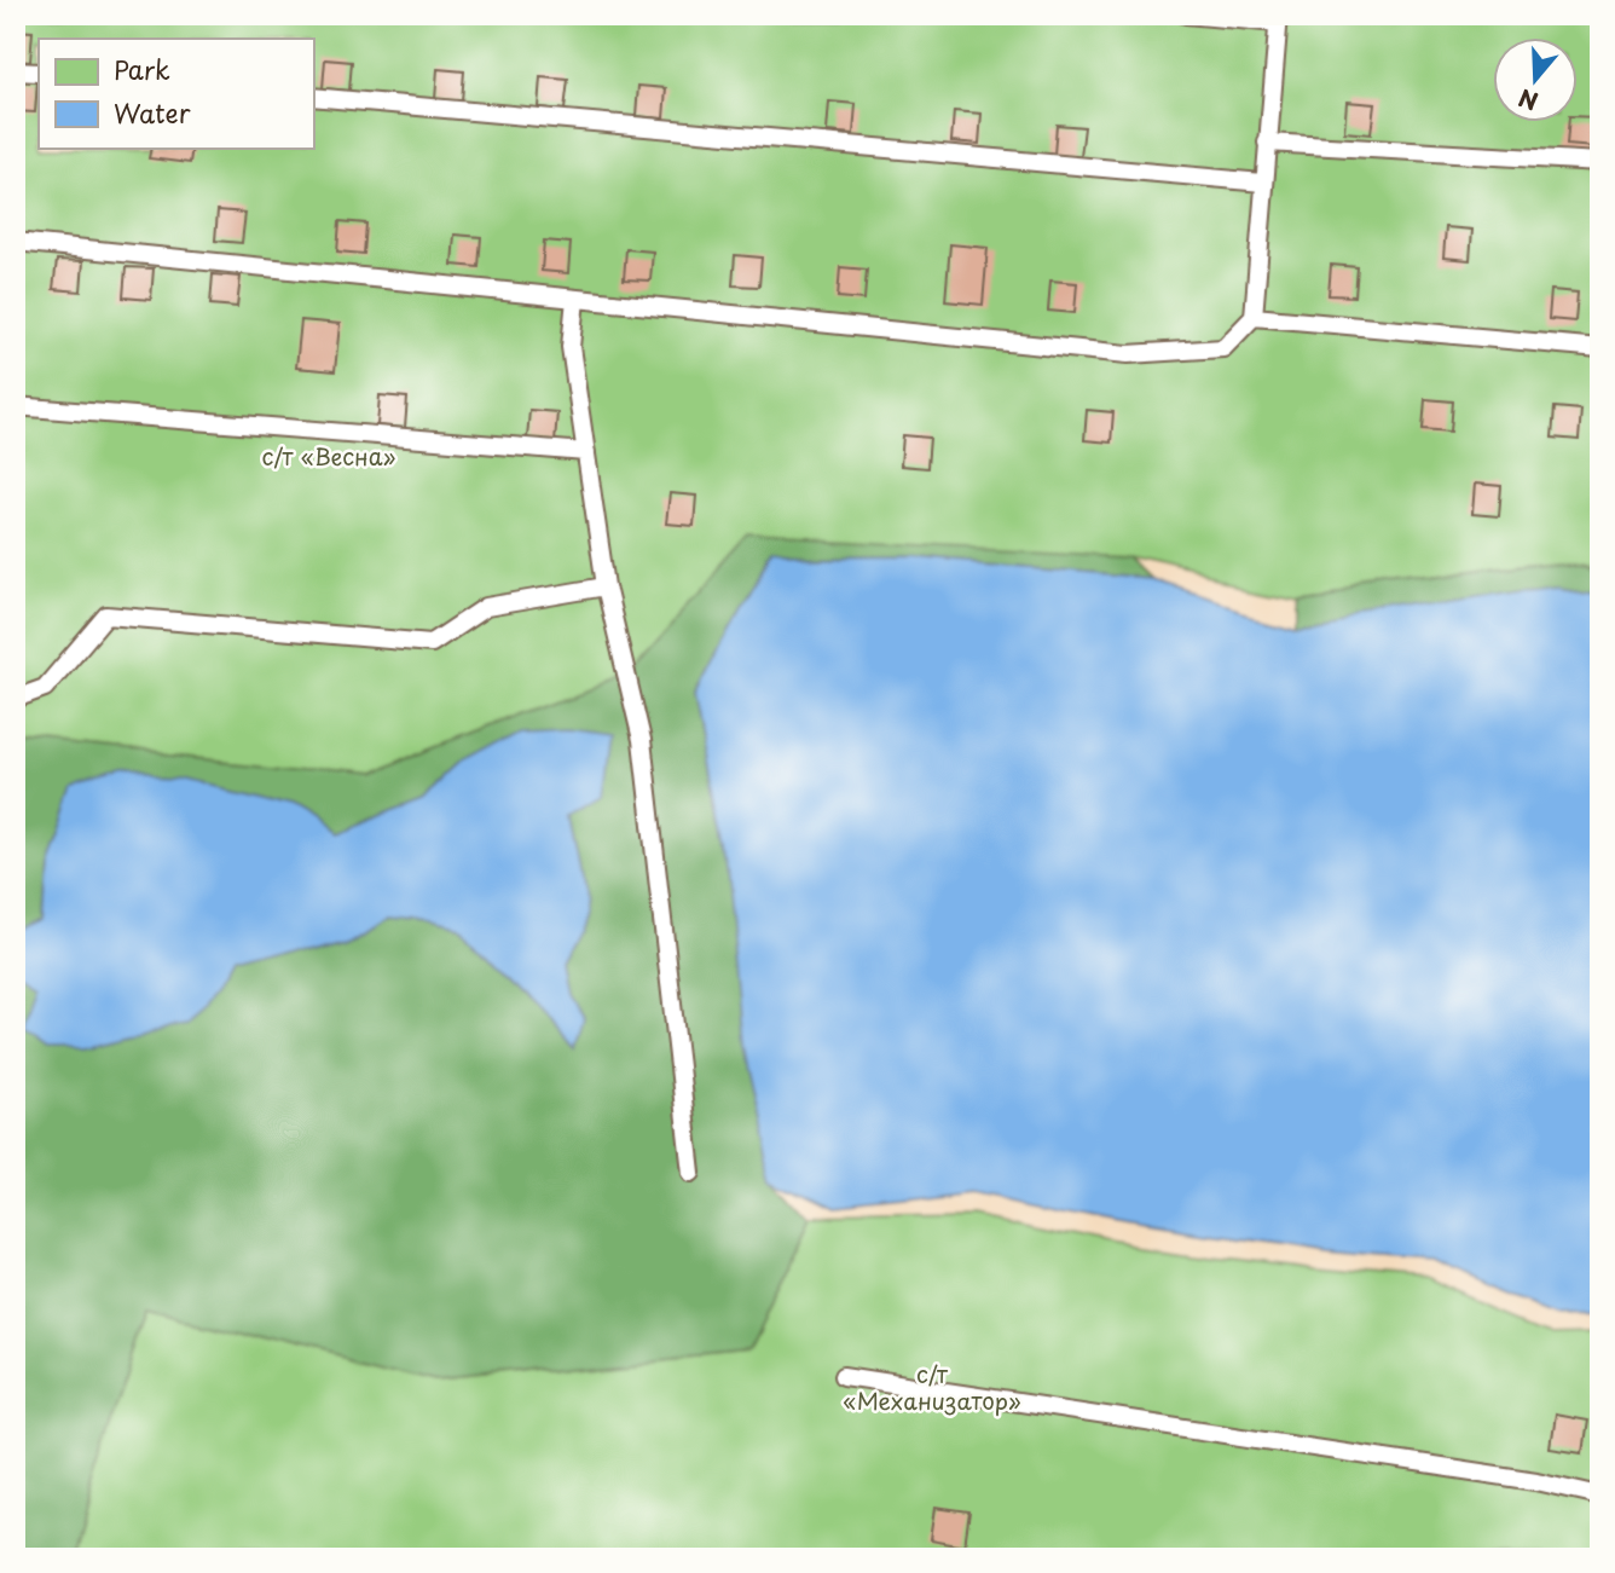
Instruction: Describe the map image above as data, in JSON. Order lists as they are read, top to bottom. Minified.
{"parks":["с/т «Весна»","с/т «Механизатор»"],"legend":["Park","Water"],"north":"bottom"}
